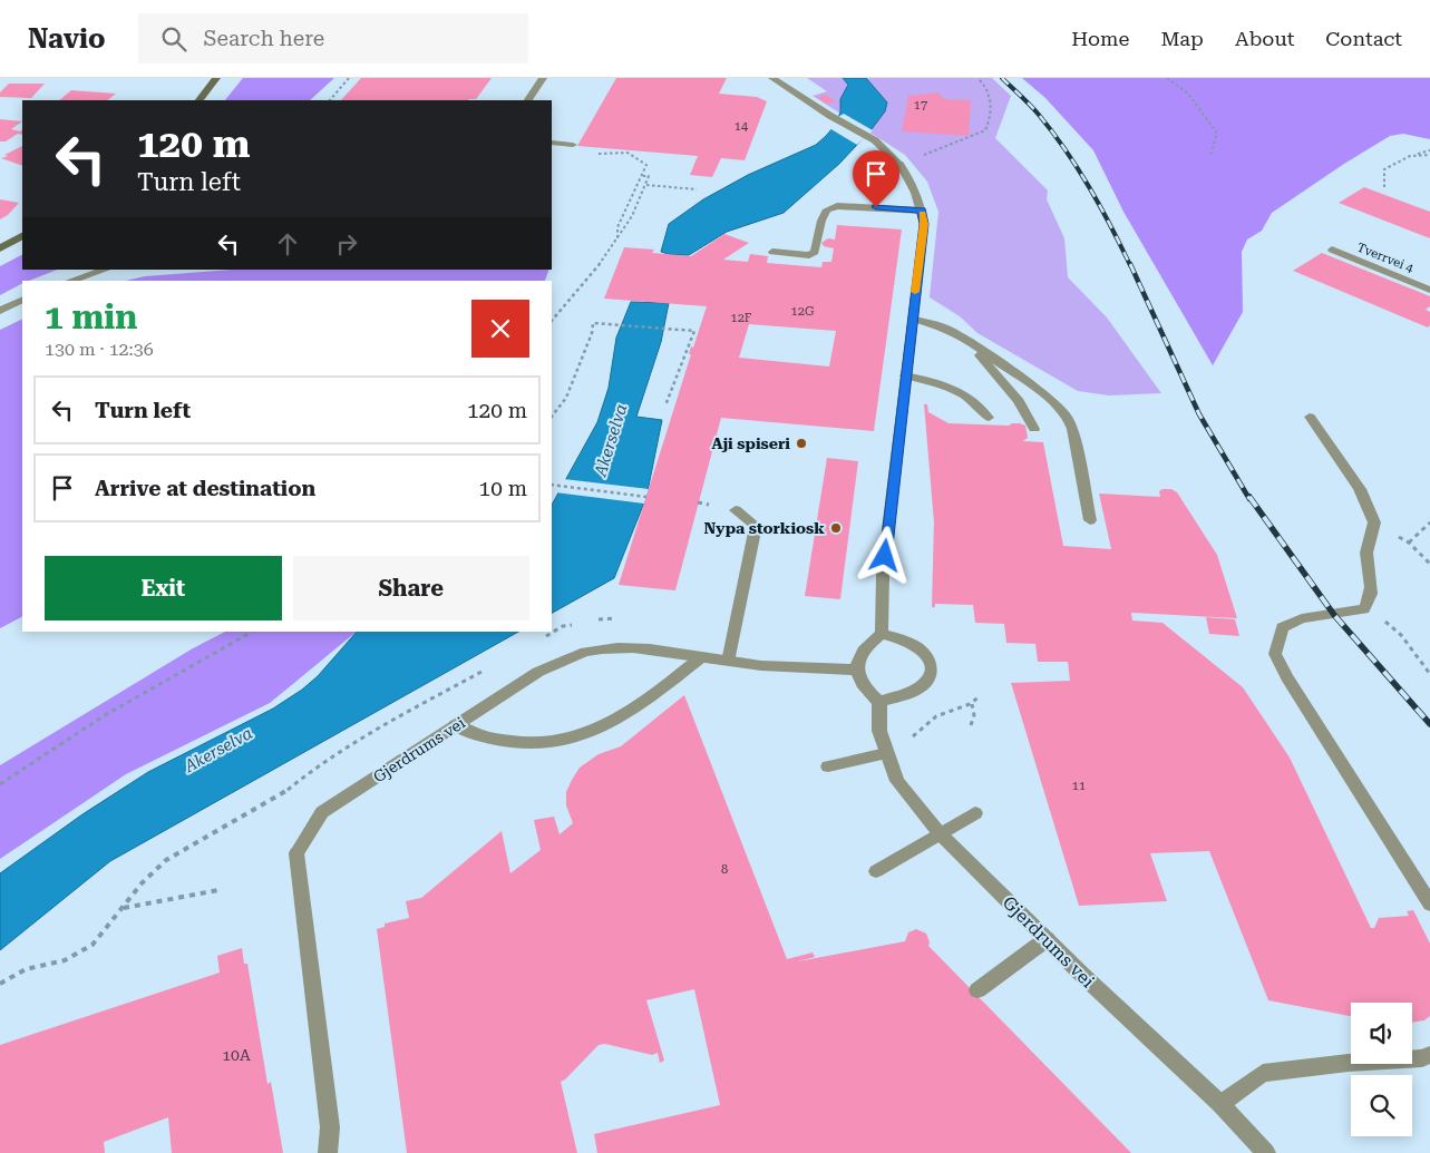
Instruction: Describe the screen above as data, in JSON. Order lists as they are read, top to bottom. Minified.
{"streets":{"street":["Tverrvei 4","Gjerdrums vei"]},"water":["Akerselva"],"places":["Aji spiseri","Nypa storkiosk"],"house_numbers":["17","14","12G","12F","11","8","10A"],"page":{"header":"Navio","search":"Search here","nav":["Home","Map","About","Contact"],"turn":["120 m","Turn left"],"heading":["1 min","130 m · 12:36"],"list":[{"name":"Turn left","value":"120 m"},{"name":"Arrive at destination","value":"10 m"}],"buttons":["Exit","Share"]}}
